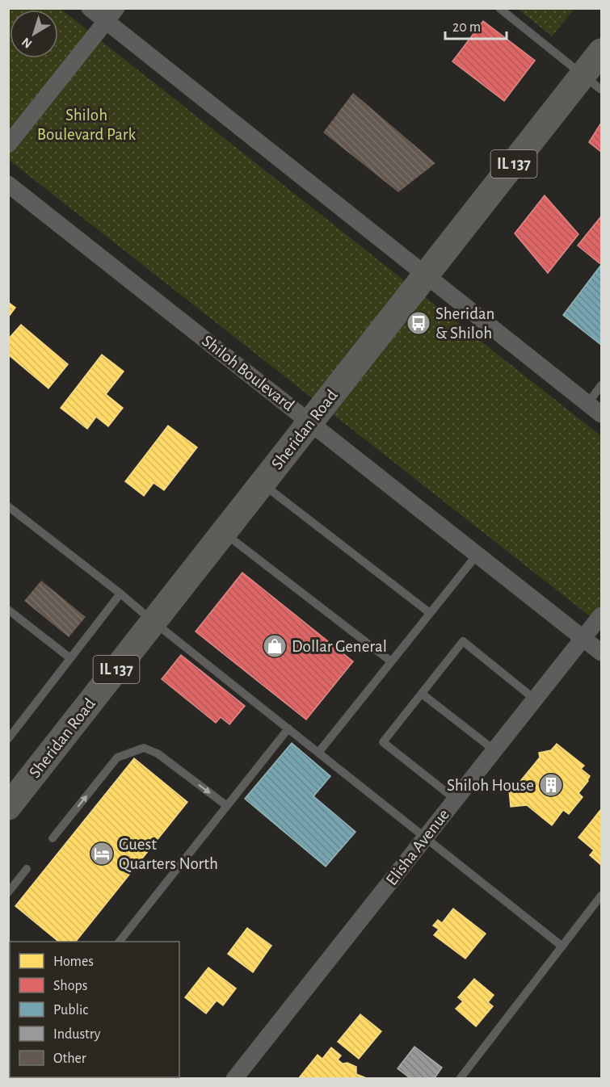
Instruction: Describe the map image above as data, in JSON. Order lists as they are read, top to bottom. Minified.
{"streets":{"main road":["IL 137","Sheridan Road"],"street":["Shiloh Boulevard","Elisha Avenue"]},"crossings":[["Shiloh Boulevard","Sheridan Road"],["Shiloh Boulevard","Elisha Avenue"]],"parks":["Shiloh Boulevard Park"],"places":{"bus stop":["Sheridan & Shiloh"],"shop":["Dollar General"],"building":["Shiloh House"],"hotel":["Guest Quarters North"]},"legend":["Homes","Shops","Public","Industry","Other"],"scale_bar":"20 m","north":"bottom left"}
